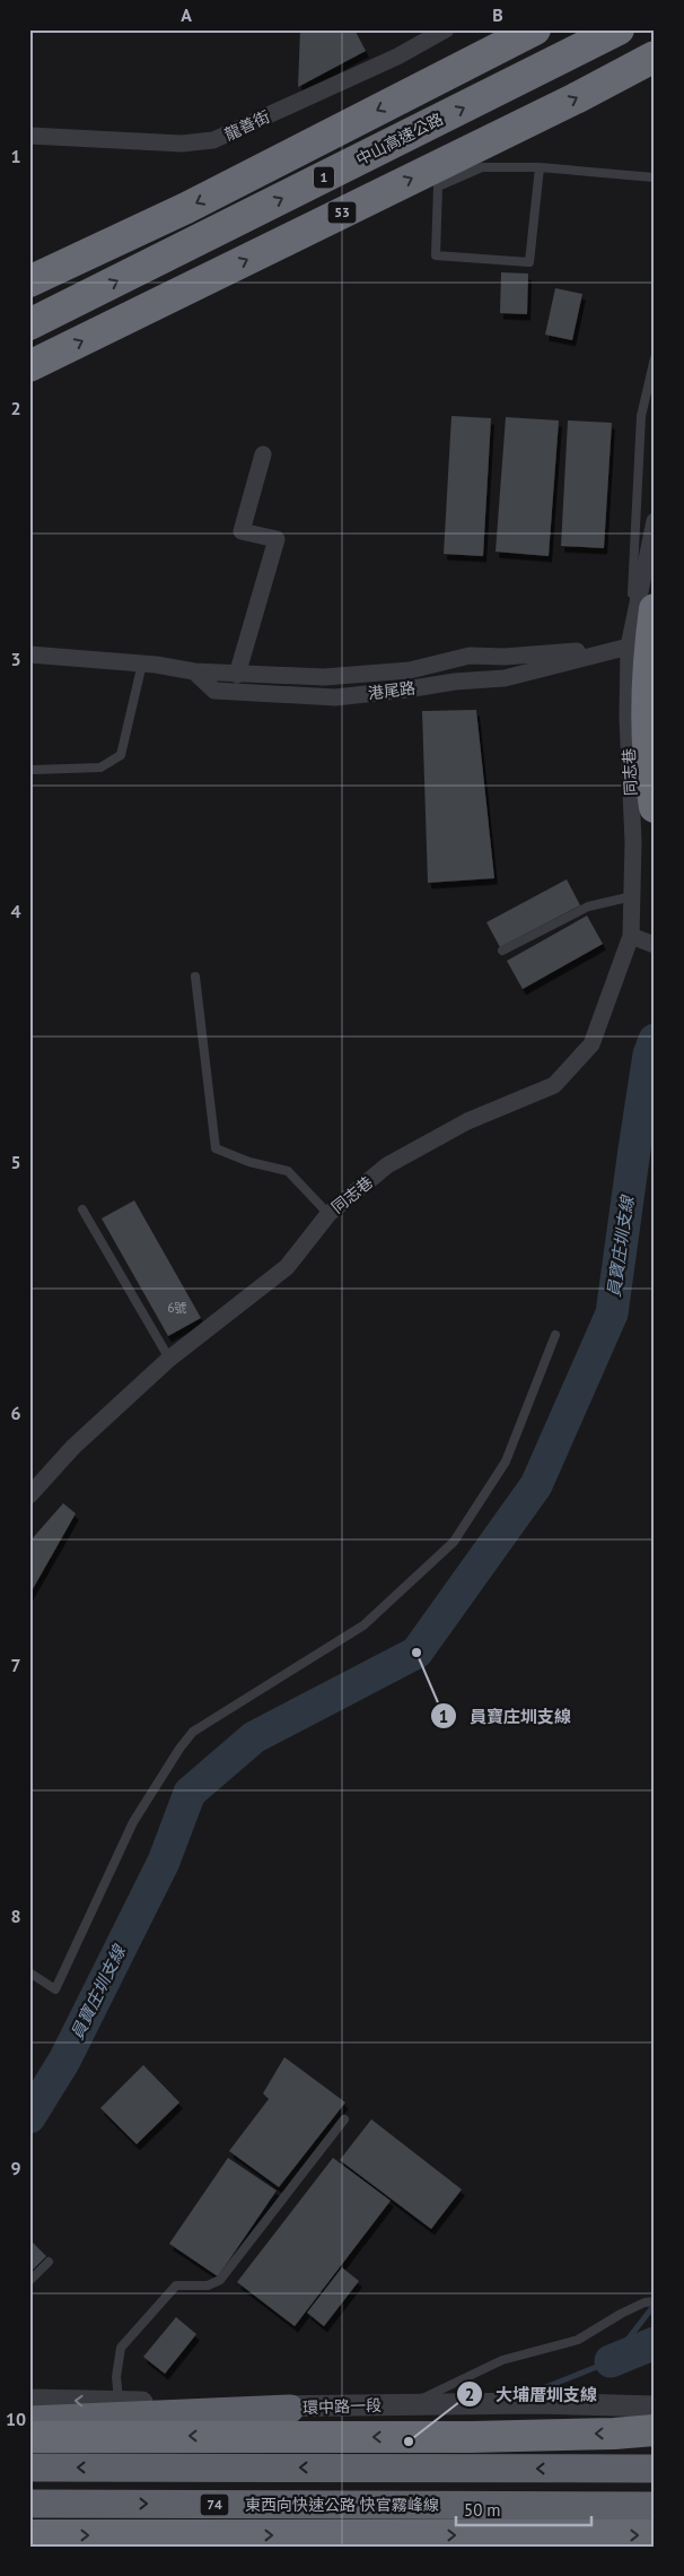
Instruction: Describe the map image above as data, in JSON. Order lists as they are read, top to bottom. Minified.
{"streets":{"highway":["中山高速公路","1","53","74","東西向快速公路 快官霧峰線"],"street":["龍善街","港尾路","同志巷","環中路一段"]},"crossings":[["港尾路","同志巷"]],"water":["員寶庄圳支線"],"places":["員寶庄圳支線","大埔厝圳支線"],"house_numbers":["6號"],"scale_bar":"50 m","grid":{"columns":["A","B"],"rows":["1","2","3","4","5","6","7","8","9","10"]}}
